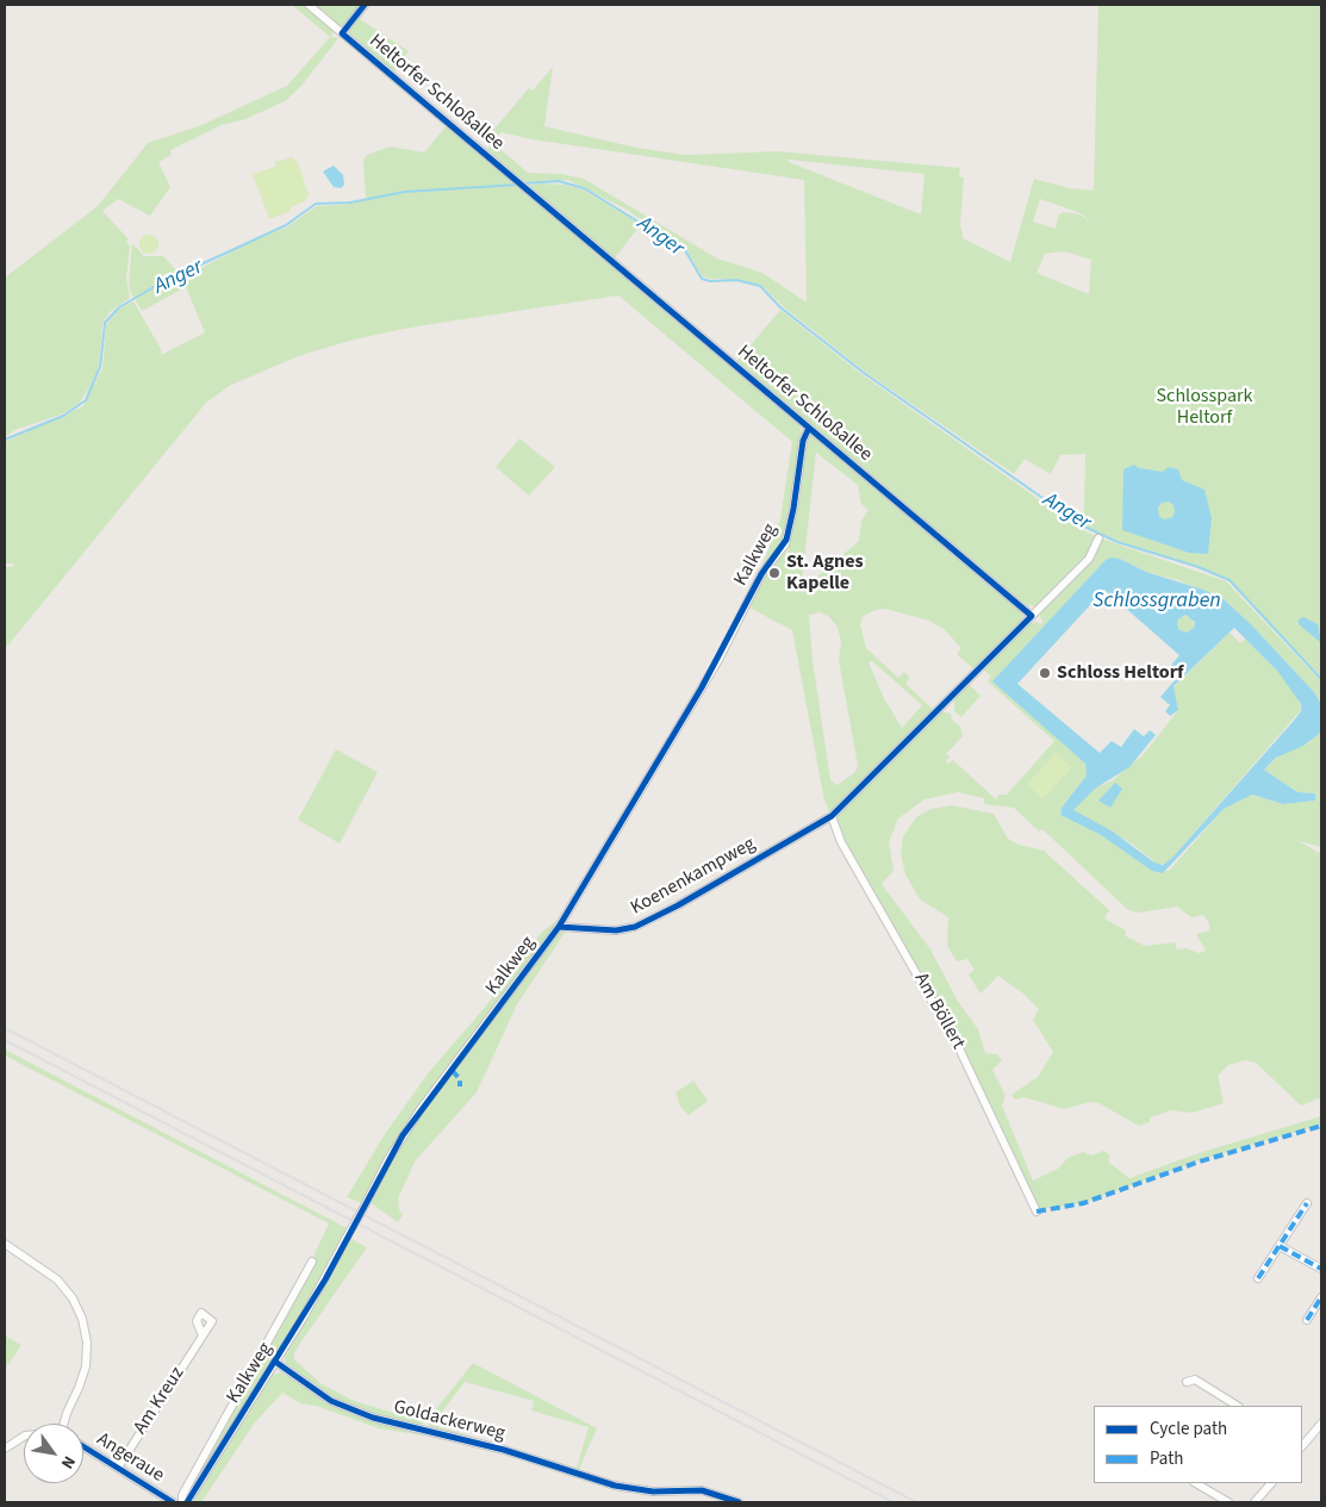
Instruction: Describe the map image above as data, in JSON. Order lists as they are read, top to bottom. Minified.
{"streets":{"street":["Heltorfer Schloßallee","Kalkweg","Koenenkampweg","Am Böllert","Am Kreuz","Goldackerweg","Angeraue"]},"crossings":[["Heltorfer Schloßallee","Kalkweg"],["Kalkweg","Koenenkampweg"],["Kalkweg","Goldackerweg"],["Koenenkampweg","Am Böllert"],["Am Kreuz","Angeraue"]],"water":["Anger","Schlossgraben"],"parks":["Schlosspark Heltorf"],"places":["St. Agnes Kapelle","Schloss Heltorf"],"legend":["Cycle path","Path"],"north":"bottom right"}
